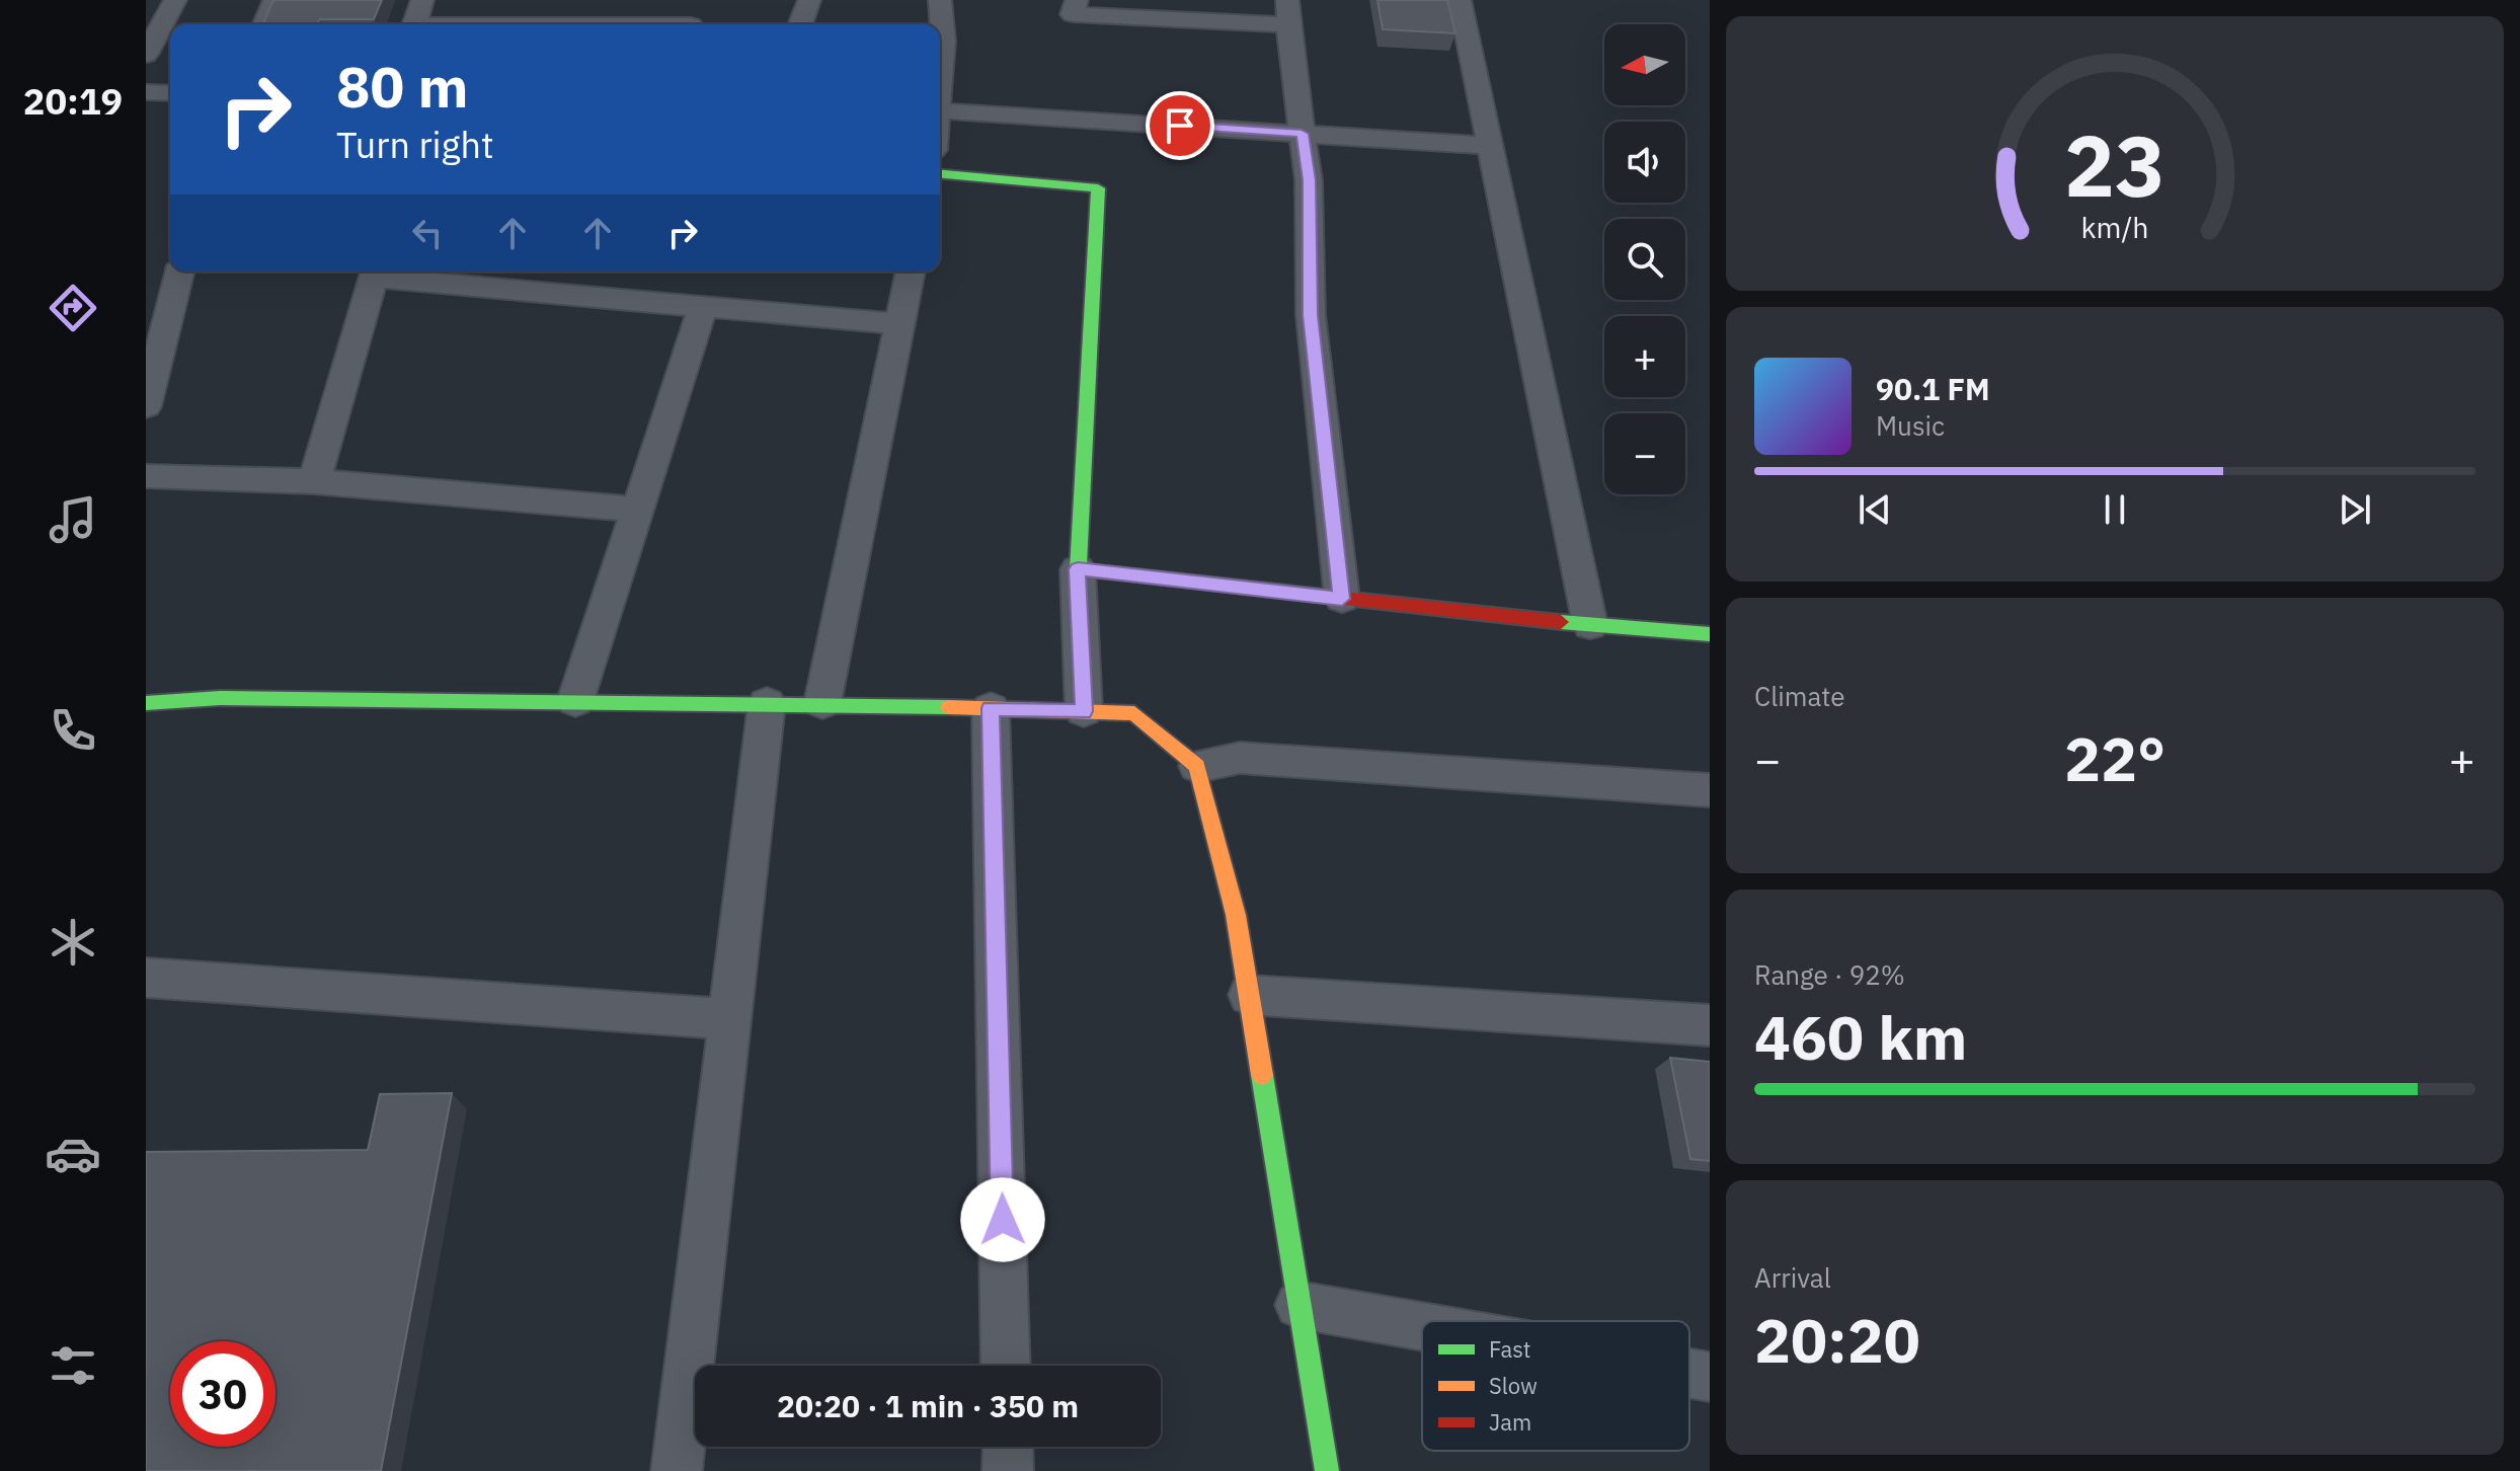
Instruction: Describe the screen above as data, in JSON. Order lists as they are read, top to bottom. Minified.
{"legend":["Fast","Slow","Jam"],"north":"left","page":{"tabs":"20:19","map_buttons":["+","−"],"turn":["80 m","Turn right"],"song":["90.1 FM","Music"],"tile":["Climate",["Range · 92%","460 km"],["Arrival","20:20"]],"heat":["−","22°","+"],"limit":"30","trip":"20:20 · 1 min · 350 m","gauge":["23","km/h"]}}
